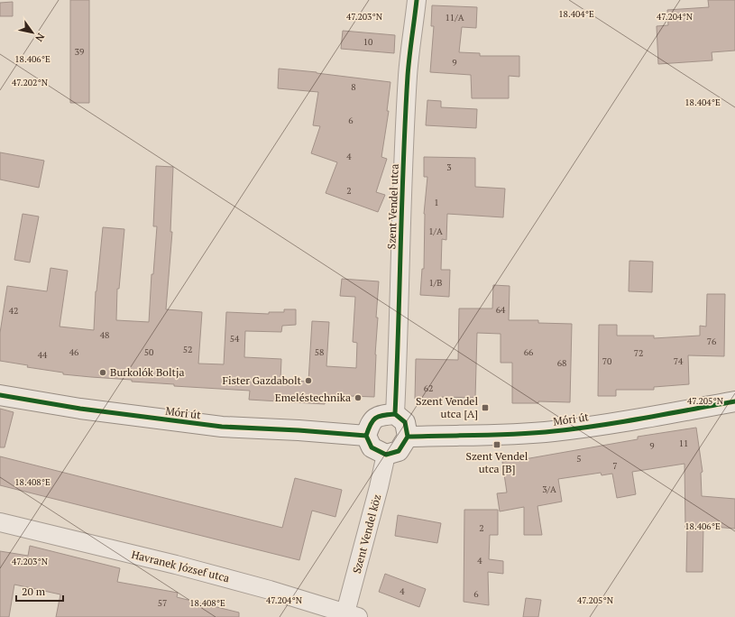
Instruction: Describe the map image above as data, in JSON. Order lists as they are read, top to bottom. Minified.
{"streets":{"main road":["Móri út"],"street":["Szent Vendel utca","Szent Vendel köz","Havranek József utca"]},"crossings":[["Szent Vendel utca","Móri út"],["Szent Vendel utca","Szent Vendel köz"],["Móri út","Szent Vendel köz"],["Szent Vendel köz","Havranek József utca"]],"places":{"other":["Burkolók Boltja","Fister Gazdabolt","Emeléstechnika"],"transit":["Szent Vendel utca [A]","Szent Vendel utca [B]"]},"house_numbers":["11/A","10","39","9","8","6","4","3","2","1","1/A","1/B","64","42","48","54","76","52","46","50","58","66","72","44","70","74","68","62","11","9","5","7","3/A","2","4","4","6","57"],"scale_bar":"20 m","north":"bottom right","coordinates":["18.404°E","47.203°N","47.204°N","18.406°E","47.202°N","47.205°N","18.408°E"]}
